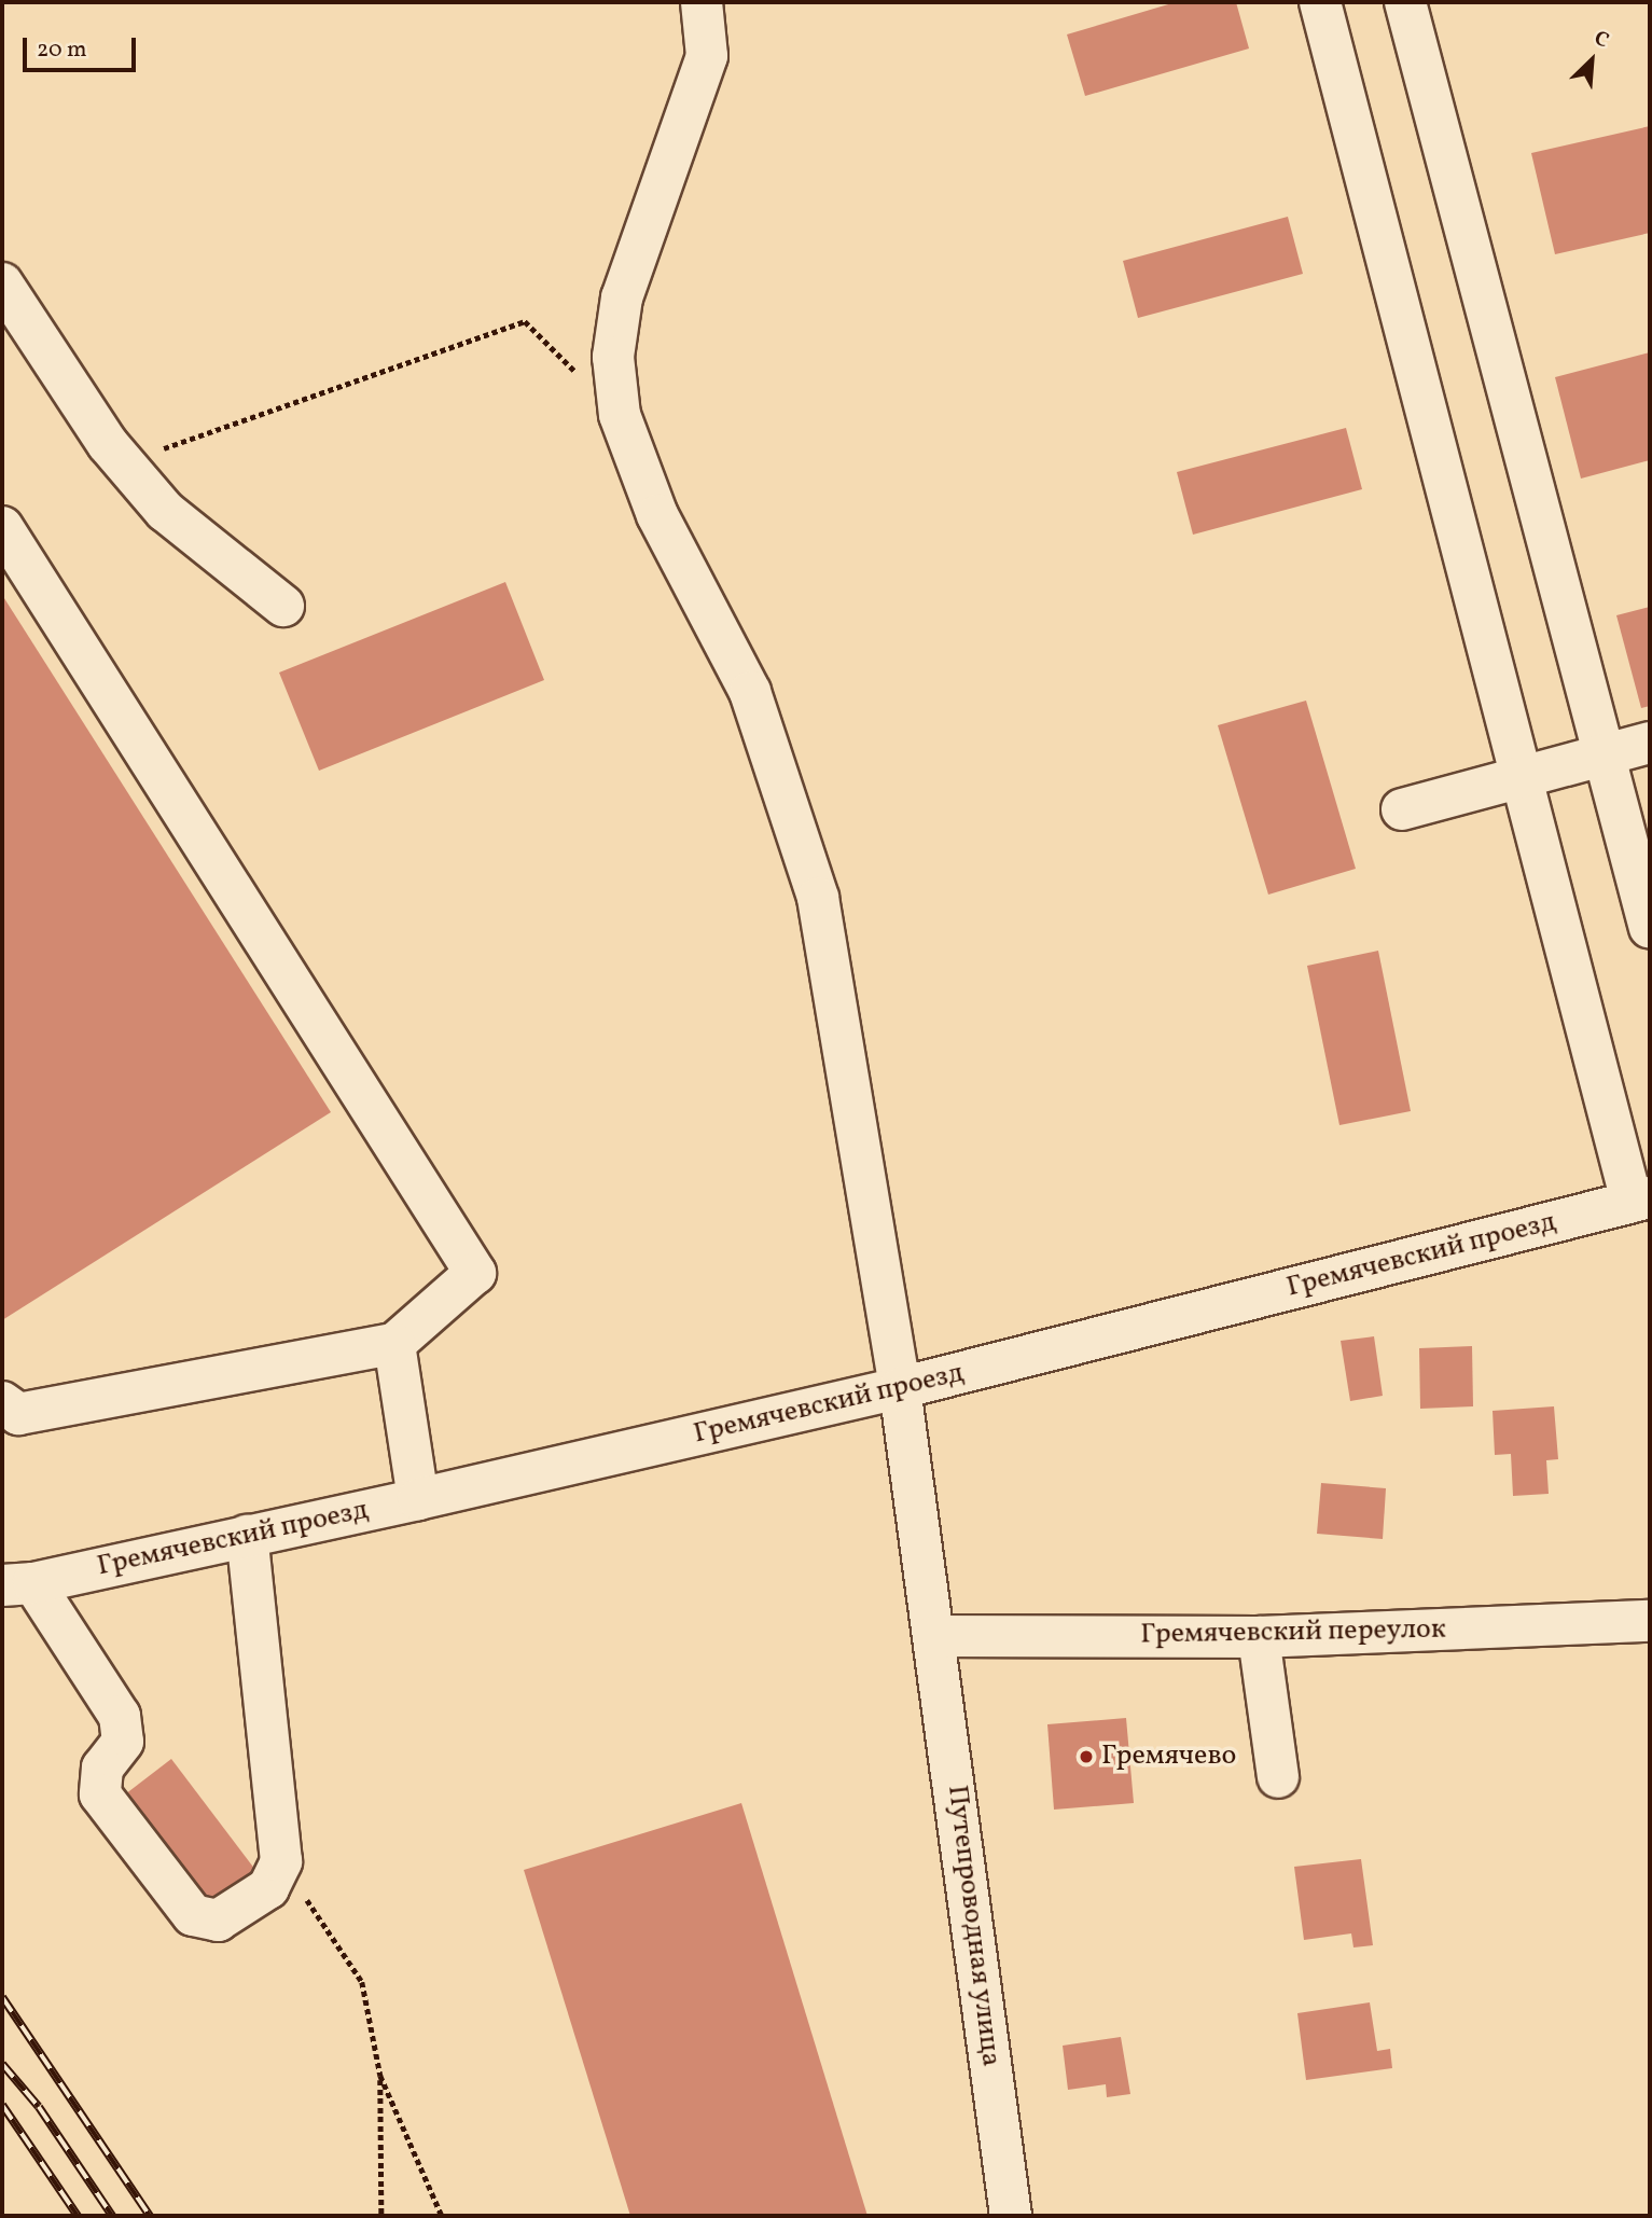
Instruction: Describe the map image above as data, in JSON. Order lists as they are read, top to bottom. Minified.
{"streets":{"street":["Гремячевский проезд","Гремячевский переулок","Путепроводная улица"]},"crossings":[["Гремячевский проезд","Путепроводная улица"],["Гремячевский переулок","Путепроводная улица"]],"places":["Гремячево"],"scale_bar":"20 m","north":"top right"}
